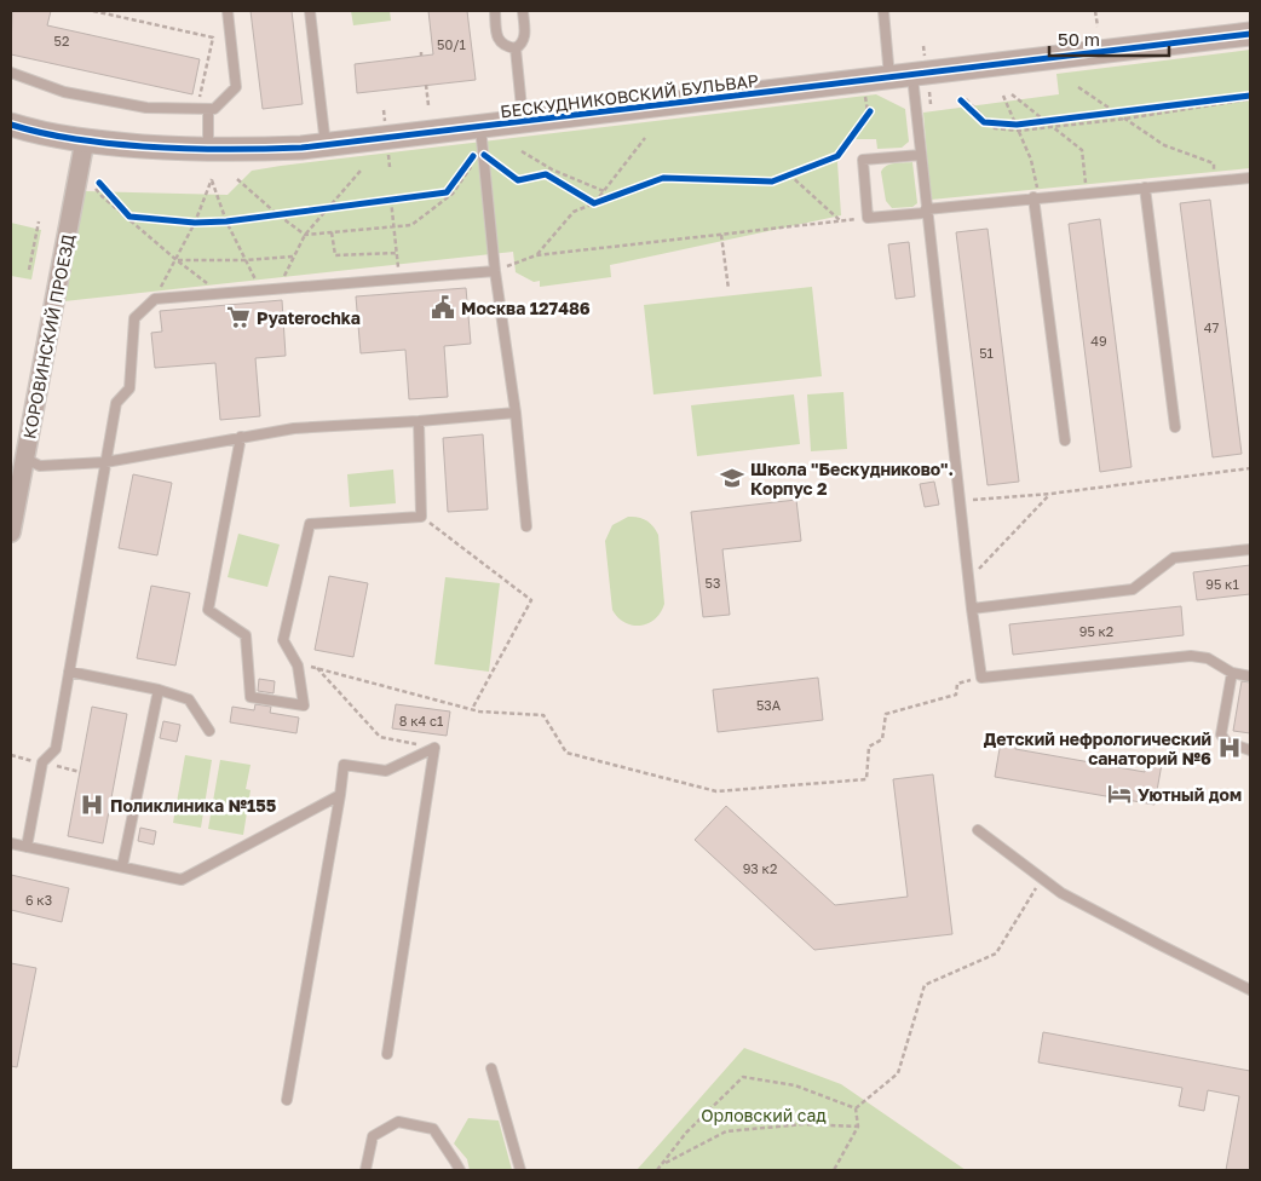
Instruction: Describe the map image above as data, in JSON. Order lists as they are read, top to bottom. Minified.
{"streets":{"street":["БЕСКУДНИКОВСКИЙ БУЛЬВАР","КОРОВИНСКИЙ ПРОЕЗД"]},"crossings":[["БЕСКУДНИКОВСКИЙ БУЛЬВАР","КОРОВИНСКИЙ ПРОЕЗД"]],"parks":["Орловский сад"],"places":{"public building":["Москва 127486"],"supermarket":["Pyaterochka"],"school or university":["Школа \"Бескудниково\". Корпус 2"],"hospital":["Детский нефрологический санаторий №6","Поликлиника №155"],"hotel":["Уютный дом"]},"house_numbers":["52","50/1","47","49","51","53","95 к1","95 к2","53А","8 к4 с1","93 к2","6 к3"],"scale_bar":"50 m"}
